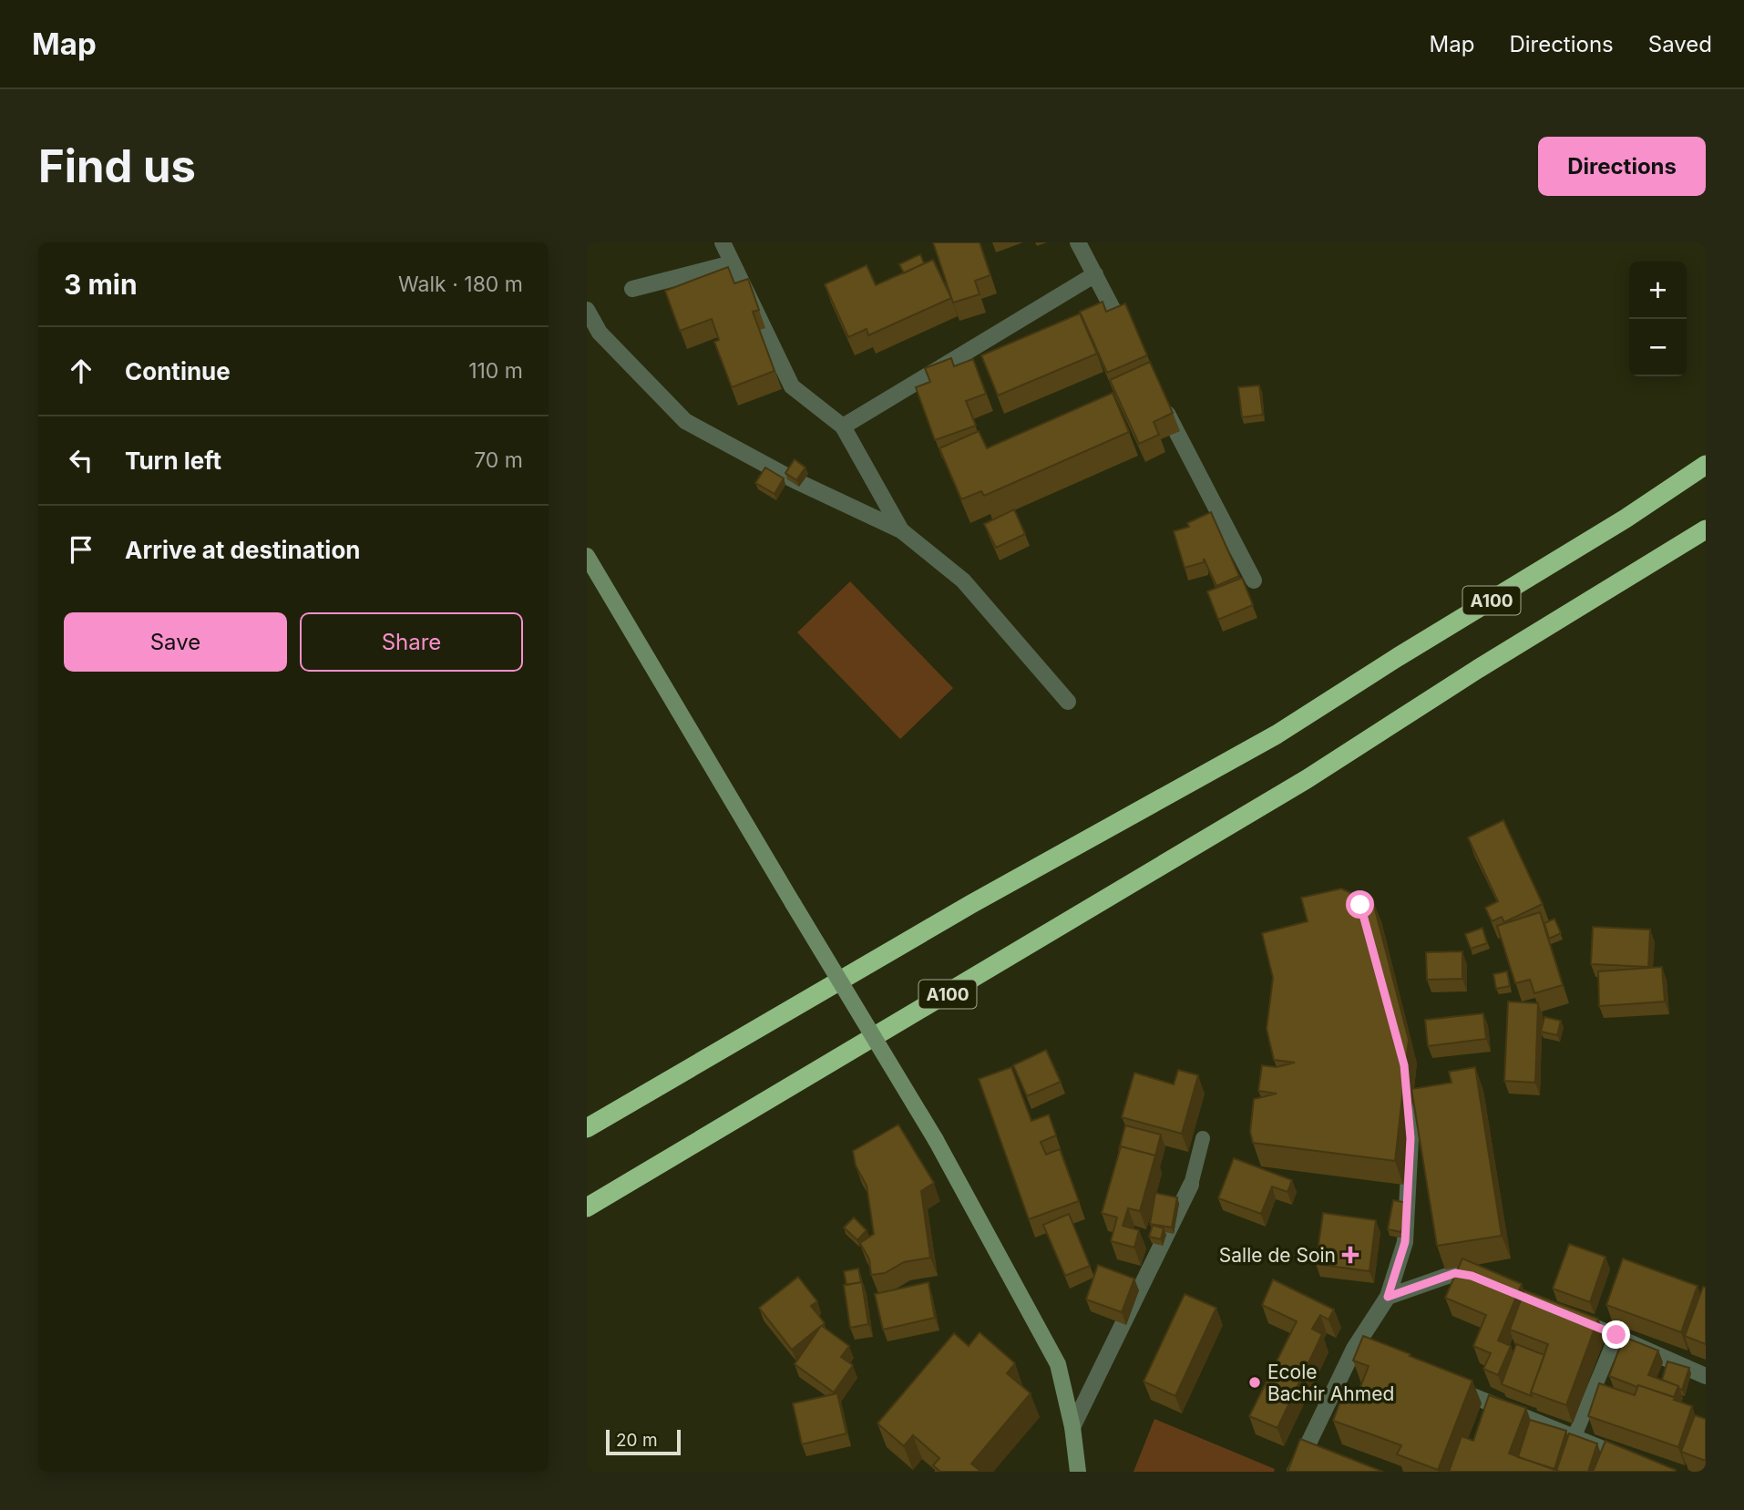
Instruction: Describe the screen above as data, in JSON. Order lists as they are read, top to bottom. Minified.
{"streets":{"highway":["A100"]},"places":{"health":["Salle de Soin"],"other":["Ecole Bachir Ahmed"]},"scale_bar":"20 m","page":{"header":"Map","nav":["Map","Directions","Saved"],"buttons":["Directions",["Save","Share"]],"title":"Find us","heading":["3 min","Walk · 180 m"],"map_buttons":["+","−"],"list":[["Continue","110 m"],["Turn left","70 m"],"Arrive at destination"],"scale":"20 m"}}
